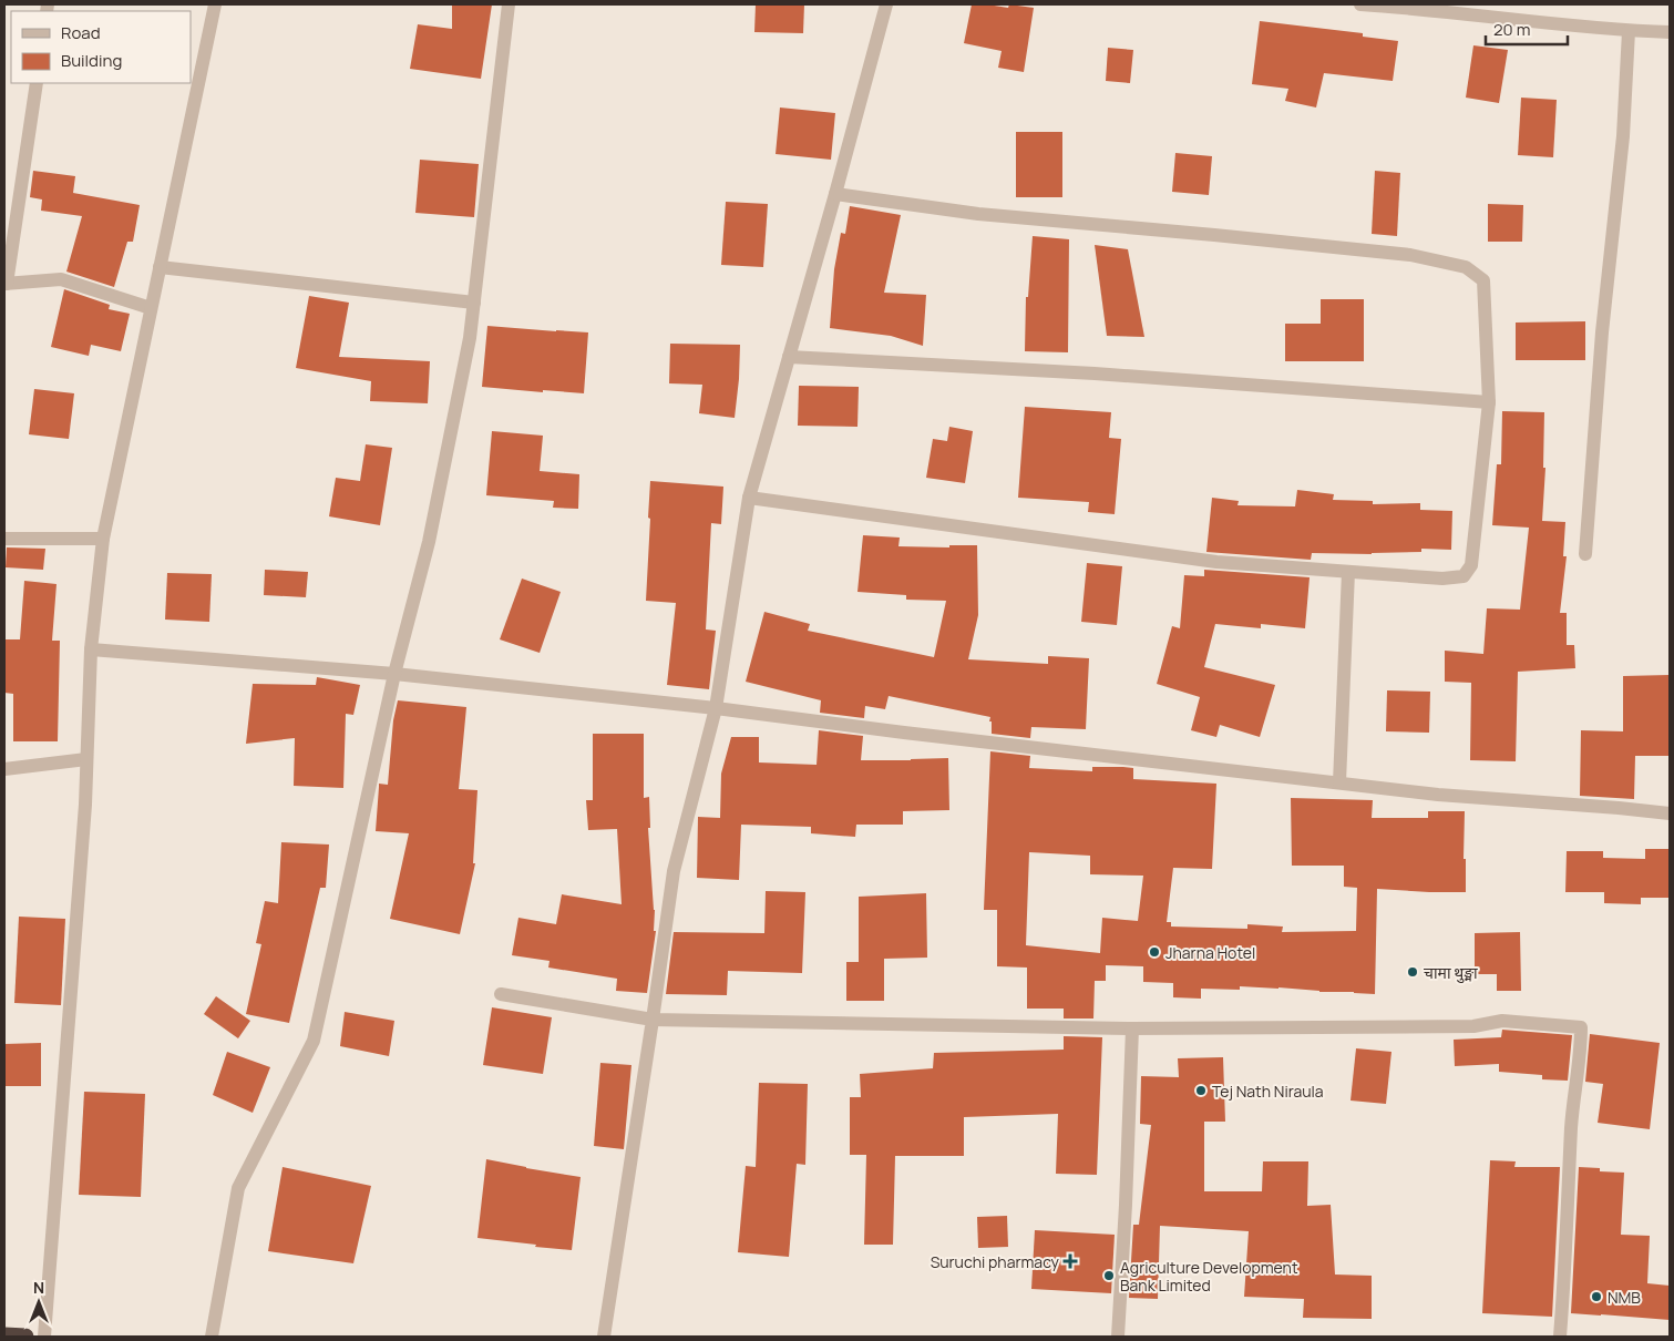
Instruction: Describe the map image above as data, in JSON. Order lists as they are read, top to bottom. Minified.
{"places":{"other":["Jharna Hotel","चामा थुङ्मा","Tej Nath Niraula","Agriculture Development Bank Limited","NMB"],"health":["Suruchi pharmacy"]},"legend":["Road","Building"],"scale_bar":"20 m","north":"top"}
